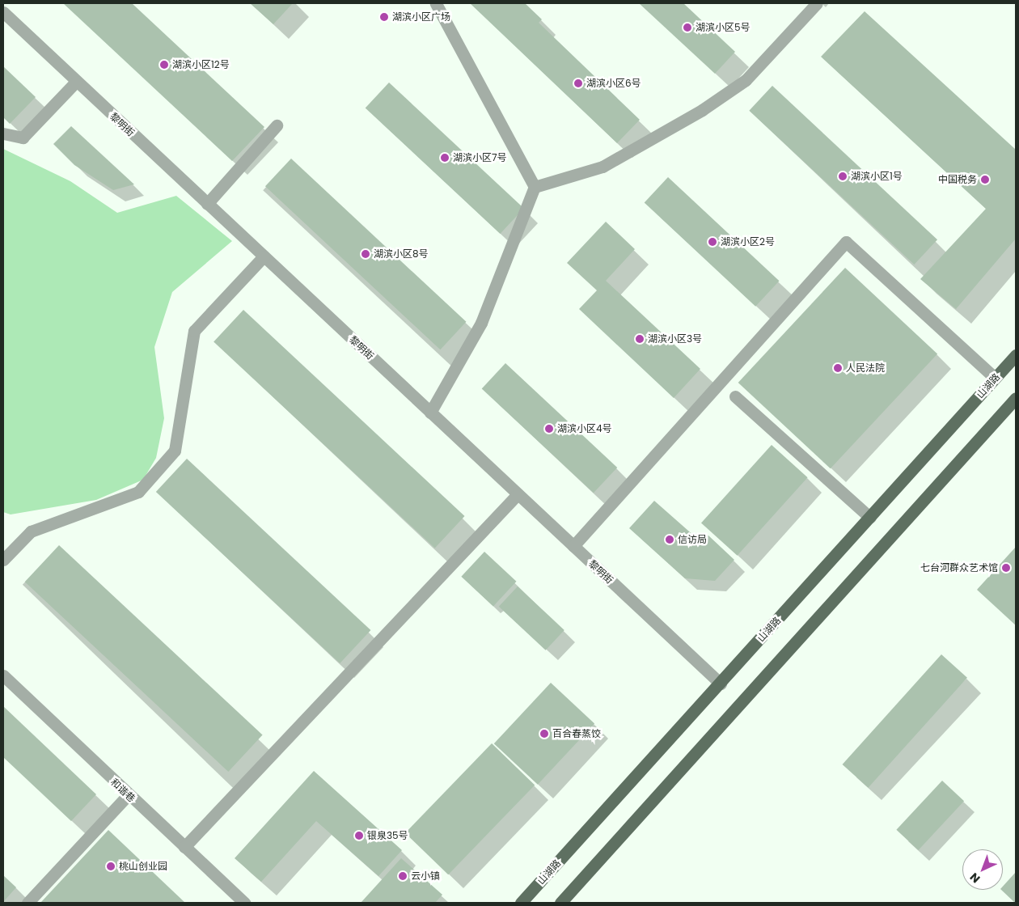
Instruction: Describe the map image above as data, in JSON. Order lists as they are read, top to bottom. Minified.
{"streets":{"main road":["山湖路"],"street":["黎明街","和谐巷"]},"crossings":[["黎明街","山湖路"]],"places":["湖滨小区广场","湖滨小区5号","湖滨小区12号","湖滨小区6号","湖滨小区7号","湖滨小区1号","中国税务","湖滨小区2号","湖滨小区8号","湖滨小区3号","人民法院","湖滨小区4号","信访局","七台河群众艺术馆","百合春蒸饺","银泉35号","桃山创业园","云小镇"],"north":"bottom left"}
